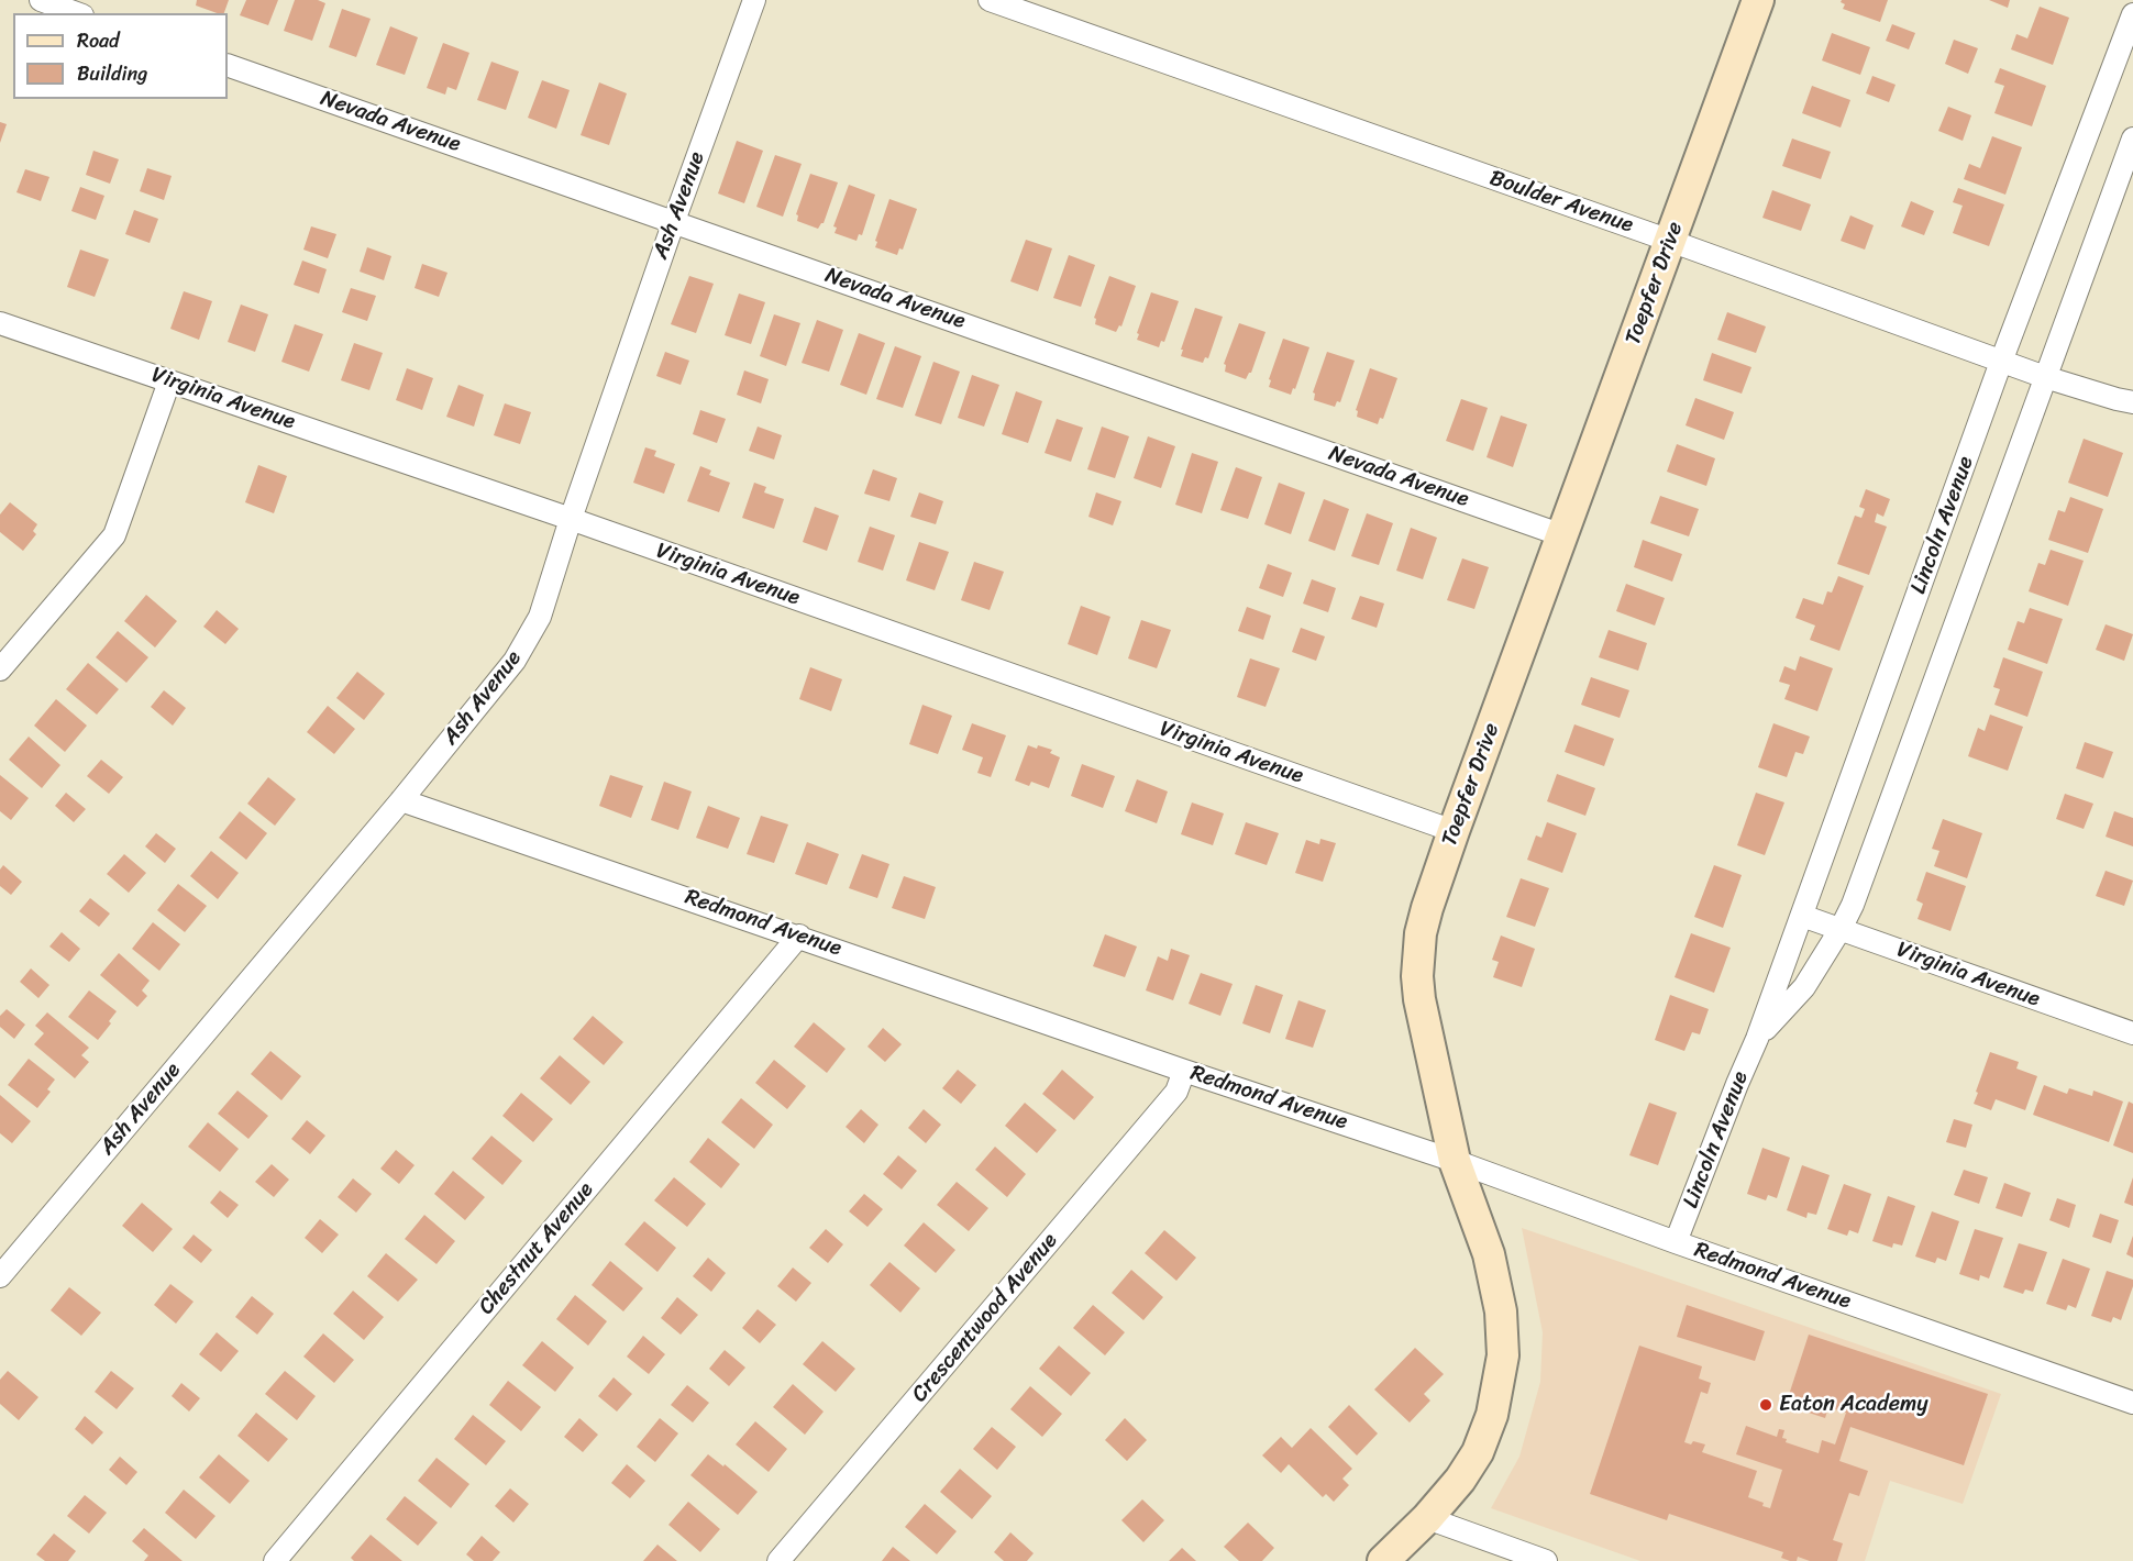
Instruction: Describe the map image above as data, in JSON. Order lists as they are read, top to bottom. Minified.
{"streets":{"street":["Nevada Avenue","Boulder Avenue","Ash Avenue","Toepfer Drive","Virginia Avenue","Lincoln Avenue","Redmond Avenue","Chestnut Avenue","Crescentwood Avenue"]},"crossings":[["Nevada Avenue","Ash Avenue"],["Nevada Avenue","Toepfer Drive"],["Boulder Avenue","Toepfer Drive"],["Boulder Avenue","Lincoln Avenue"],["Ash Avenue","Virginia Avenue"],["Ash Avenue","Redmond Avenue"],["Toepfer Drive","Virginia Avenue"],["Toepfer Drive","Redmond Avenue"],["Virginia Avenue","Lincoln Avenue"],["Lincoln Avenue","Redmond Avenue"],["Redmond Avenue","Chestnut Avenue"],["Redmond Avenue","Crescentwood Avenue"]],"places":["Eaton Academy"],"legend":["Road","Building"]}
